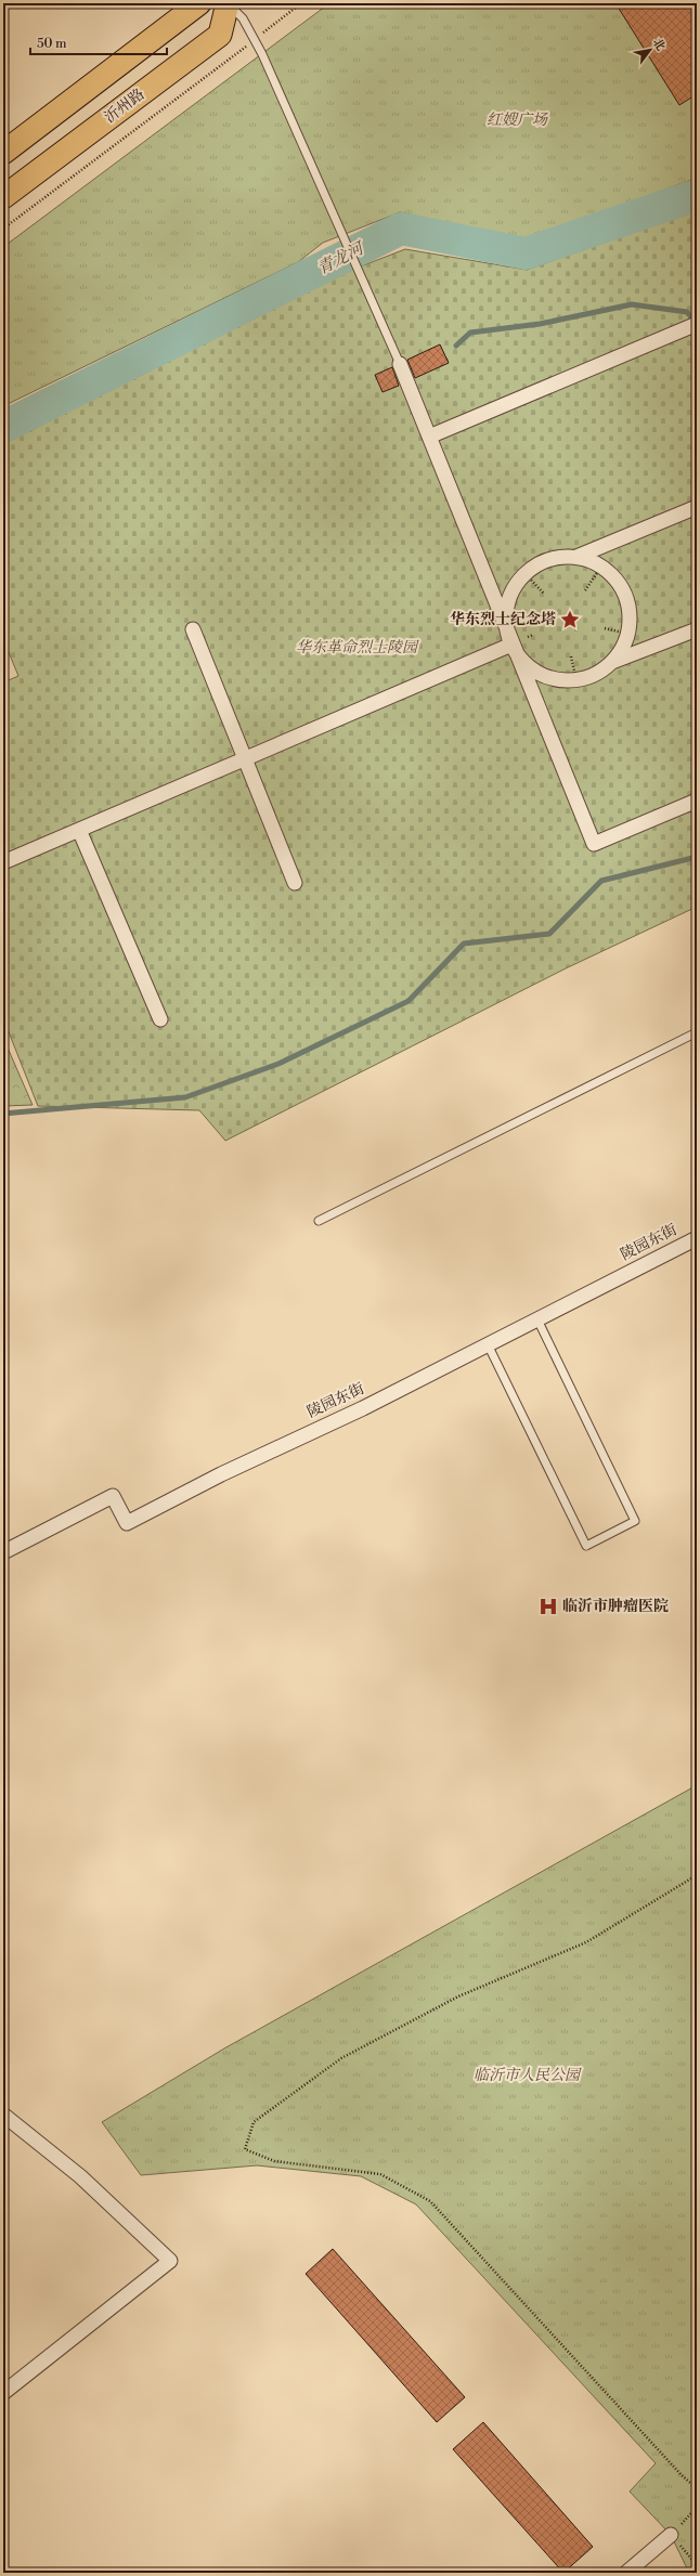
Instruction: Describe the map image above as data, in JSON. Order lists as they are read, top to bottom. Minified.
{"streets":{"main road":["沂州路"],"street":["陵园东街"]},"water":["青龙河"],"parks":["红嫂广场","华东革命烈士陵园","临沂市人民公园"],"places":{"place":["华东烈士纪念塔"],"hospital":["临沂市肿瘤医院"]},"scale_bar":"50 m","north":"top right"}
